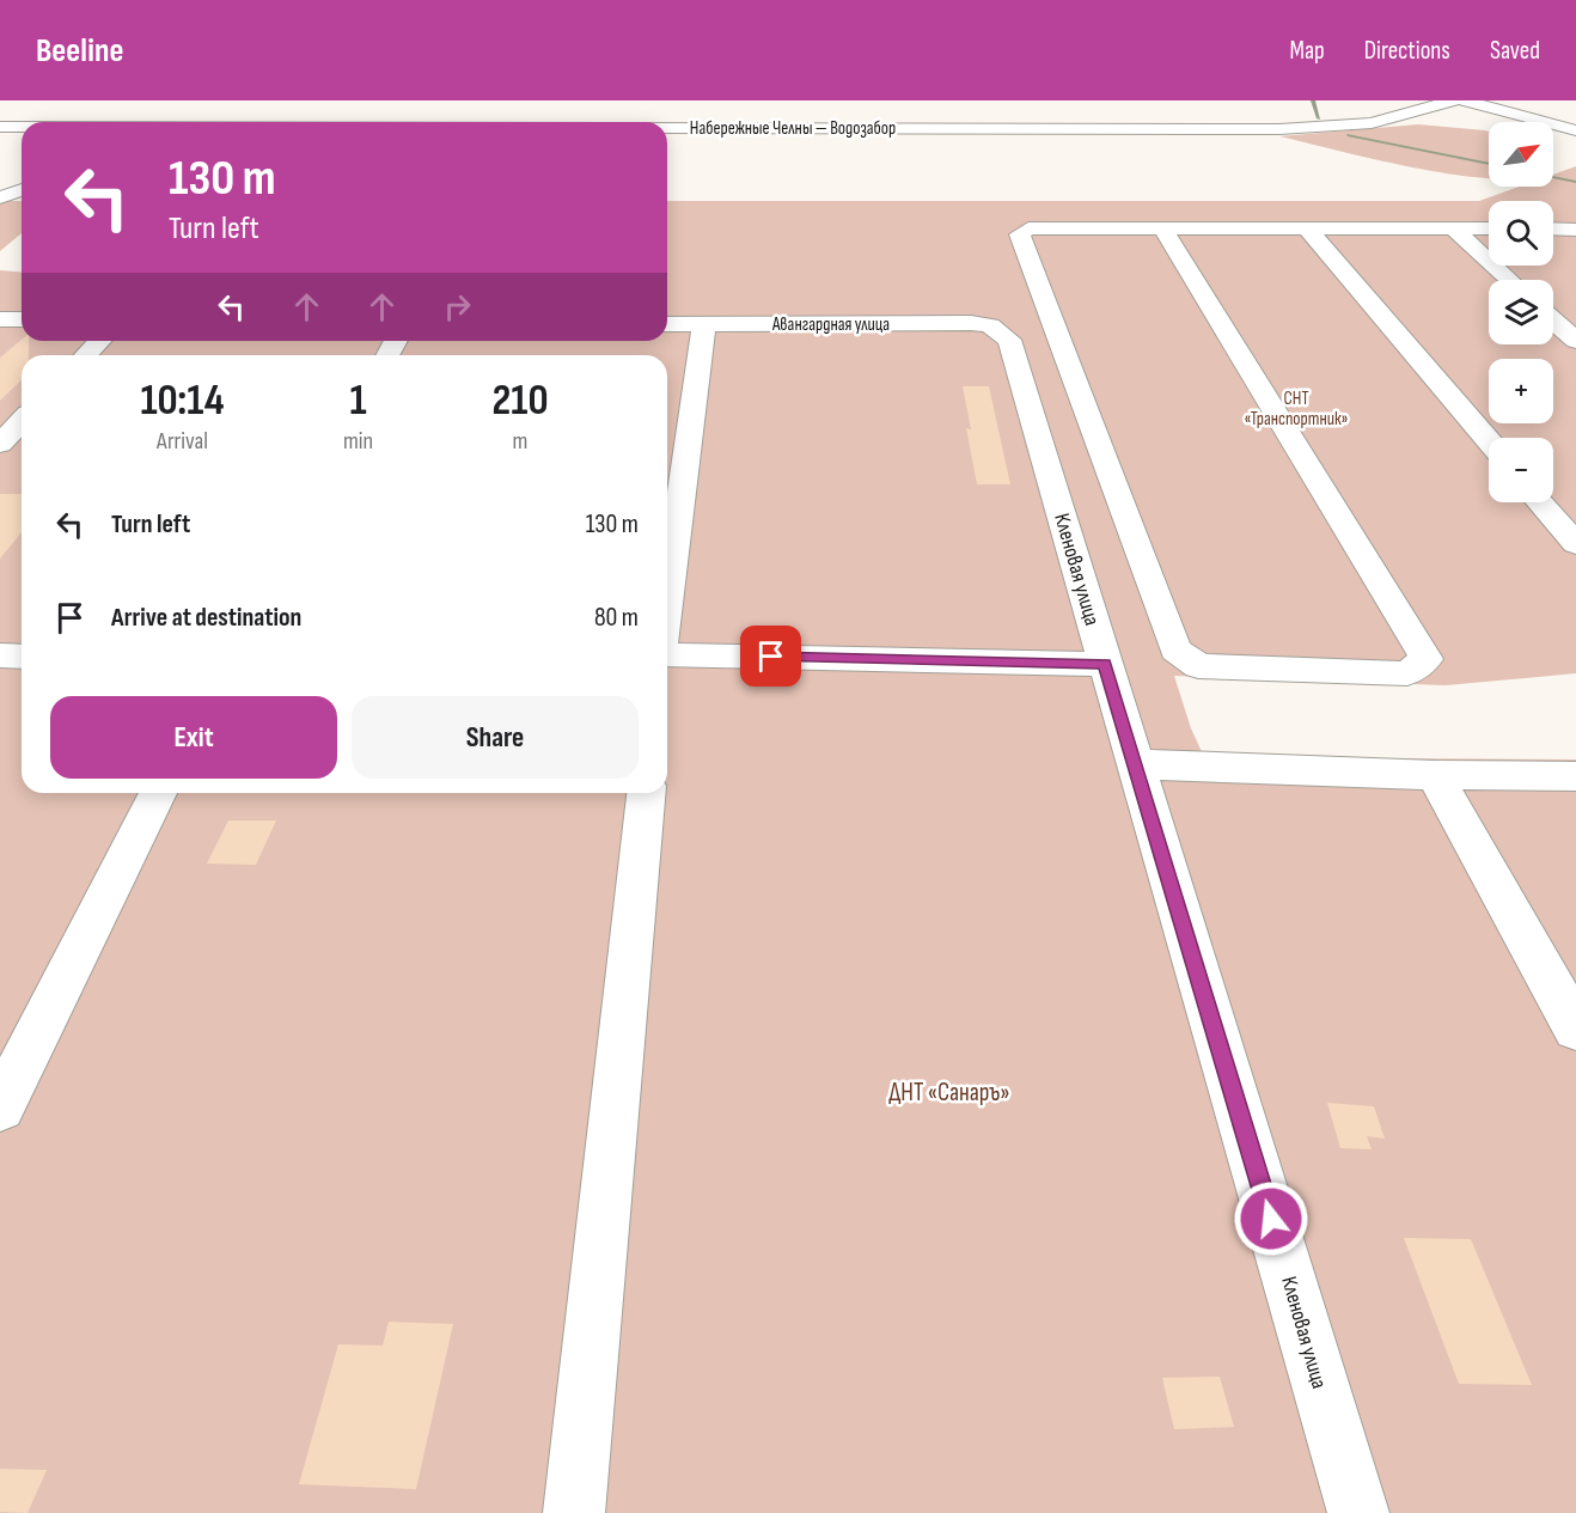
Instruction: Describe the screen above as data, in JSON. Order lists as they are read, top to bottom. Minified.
{"streets":{"street":["Набережные Челны — Водозабор","Авангардная улица","Кленовая улица"]},"crossings":[["Авангардная улица","Кленовая улица"]],"parks":["СНТ «Транспортник»","ДНТ «Санаръ»"],"north":"top right","page":{"header":"Beeline","nav":["Map","Directions","Saved"],"map_buttons":["+","−"],"turn":["130 m","Turn left"],"eta":["10:14","Arrival","1","min","210","m"],"list":[{"name":"Turn left","value":"130 m"},{"name":"Arrive at destination","value":"80 m"}],"buttons":["Exit","Share"]}}
